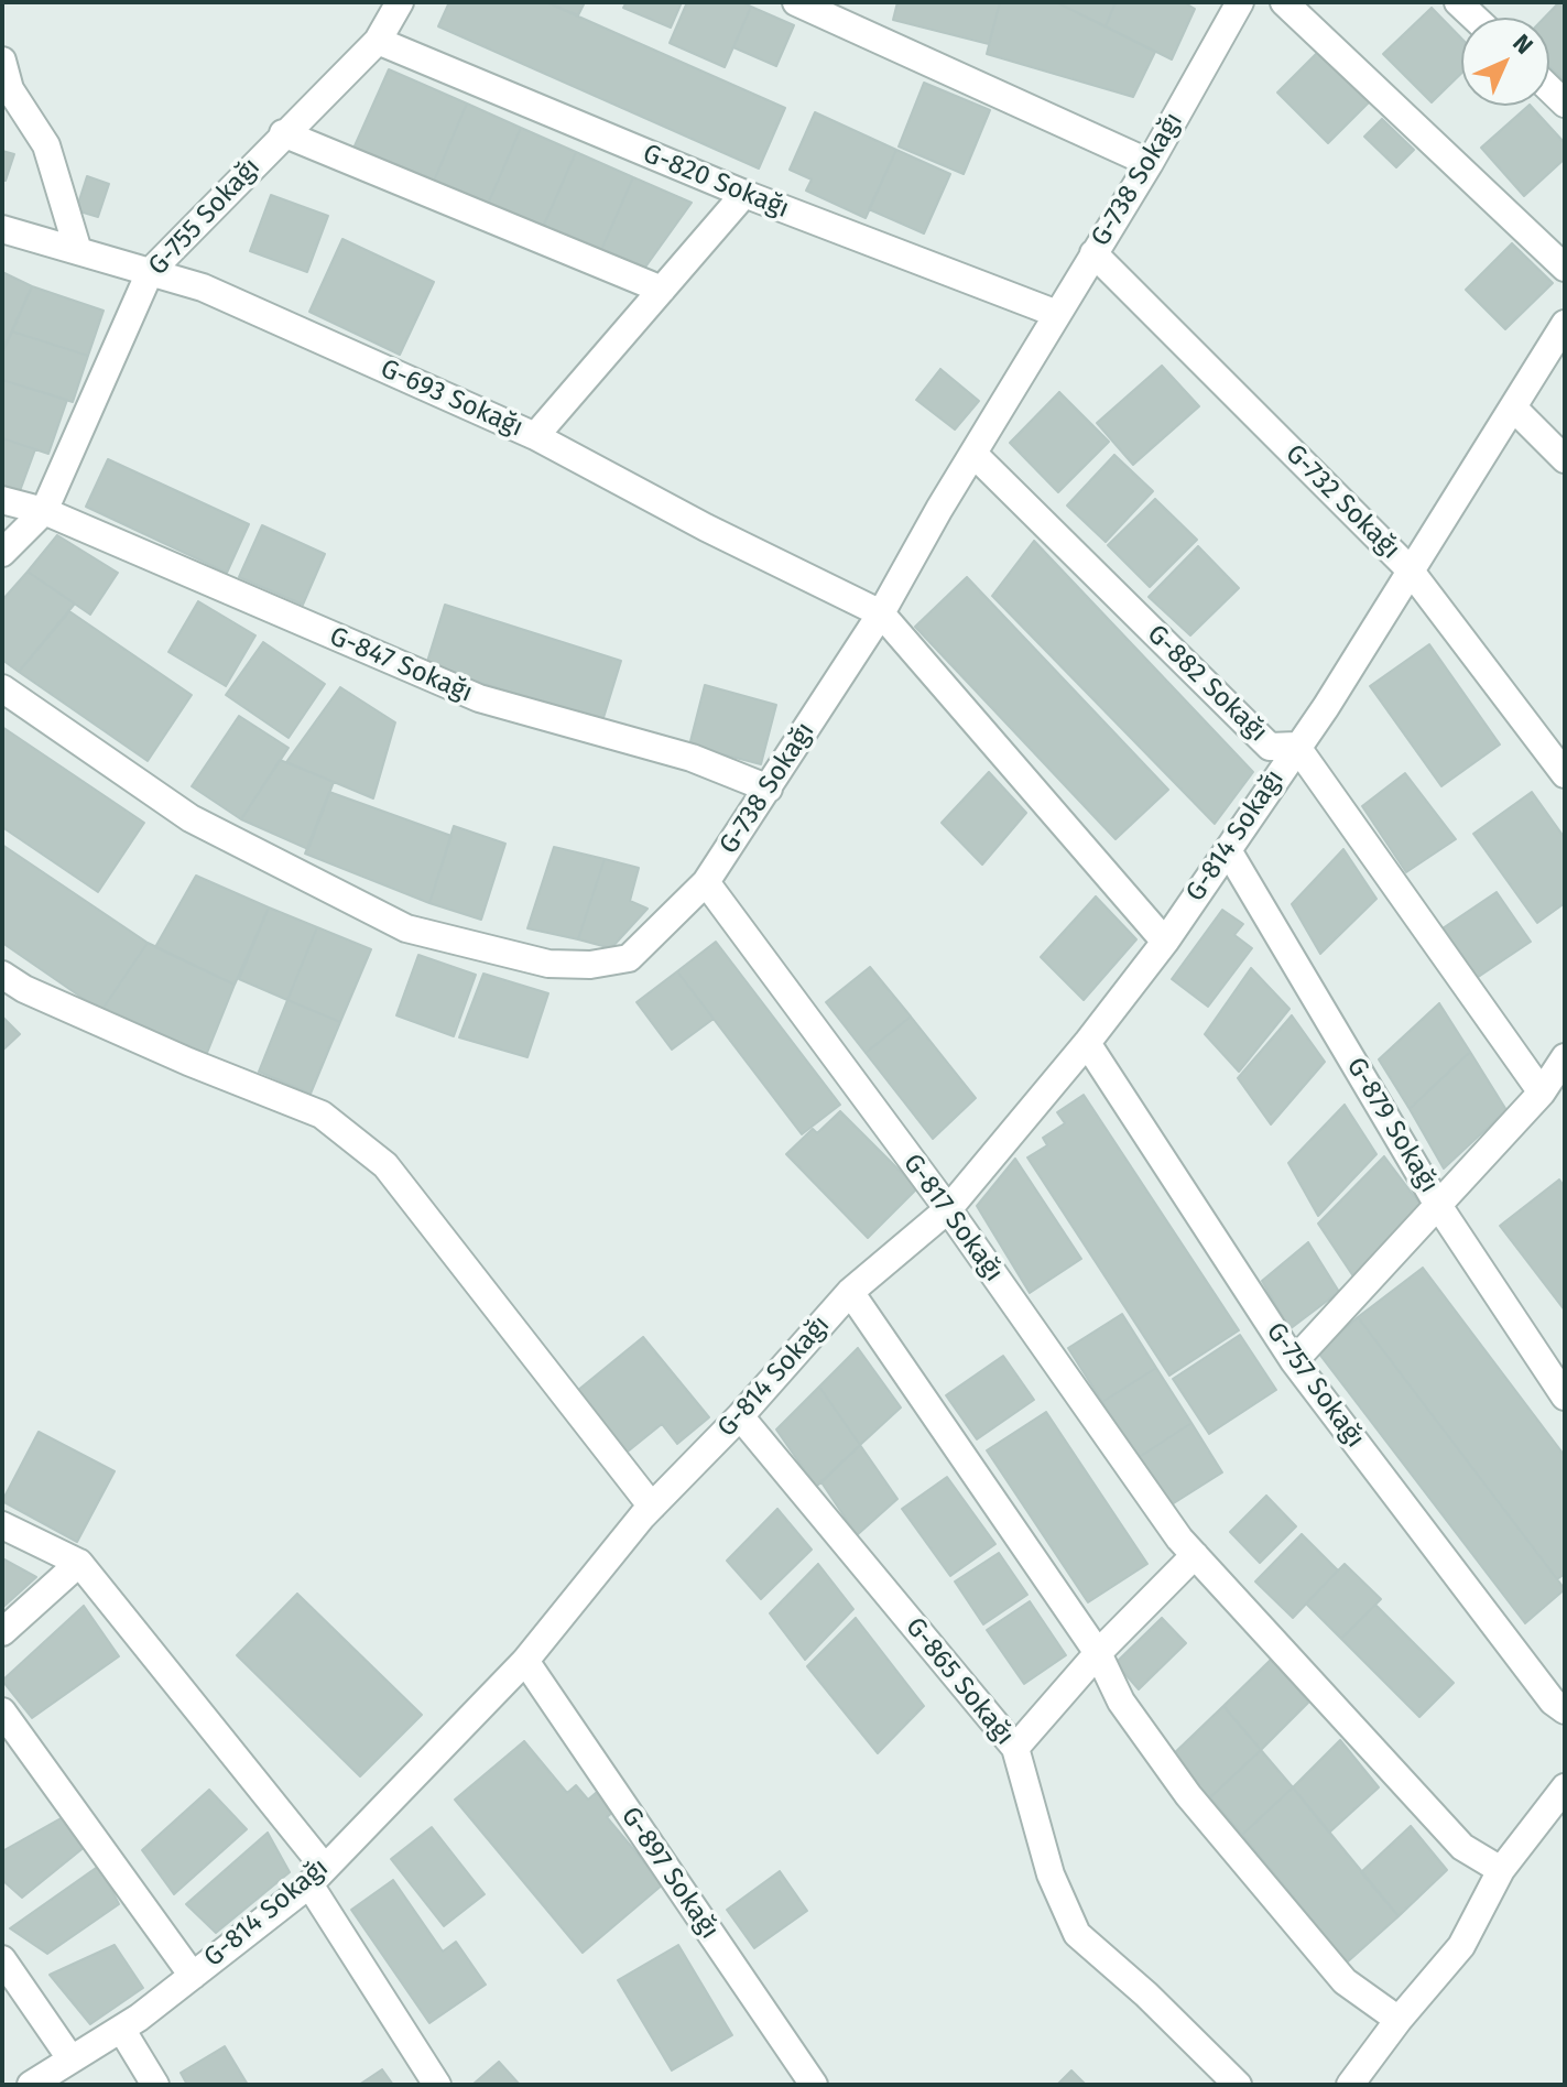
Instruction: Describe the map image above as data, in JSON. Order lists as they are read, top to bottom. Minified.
{"streets":{"street":["G-738 Sokağı","G-820 Sokağı","G-755 Sokağı","G-693 Sokağı","G-732 Sokağı","G-847 Sokağı","G-882 Sokağı","G-814 Sokağı","G-879 Sokağı","G-817 Sokağı","G-757 Sokağı","G-865 Sokağı","G-897 Sokağı"]},"crossings":[["G-738 Sokağı","G-820 Sokağı"],["G-738 Sokağı","G-693 Sokağı"],["G-738 Sokağı","G-732 Sokağı"],["G-738 Sokağı","G-847 Sokağı"],["G-738 Sokağı","G-882 Sokağı"],["G-738 Sokağı","G-817 Sokağı"],["G-820 Sokağı","G-755 Sokağı"],["G-755 Sokağı","G-693 Sokağı"],["G-755 Sokağı","G-847 Sokağı"],["G-732 Sokağı","G-814 Sokağı"],["G-882 Sokağı","G-814 Sokağı"],["G-814 Sokağı","G-879 Sokağı"],["G-814 Sokağı","G-817 Sokağı"],["G-814 Sokağı","G-757 Sokağı"],["G-814 Sokağı","G-865 Sokağı"],["G-814 Sokağı","G-897 Sokağı"]],"north":"top right"}
